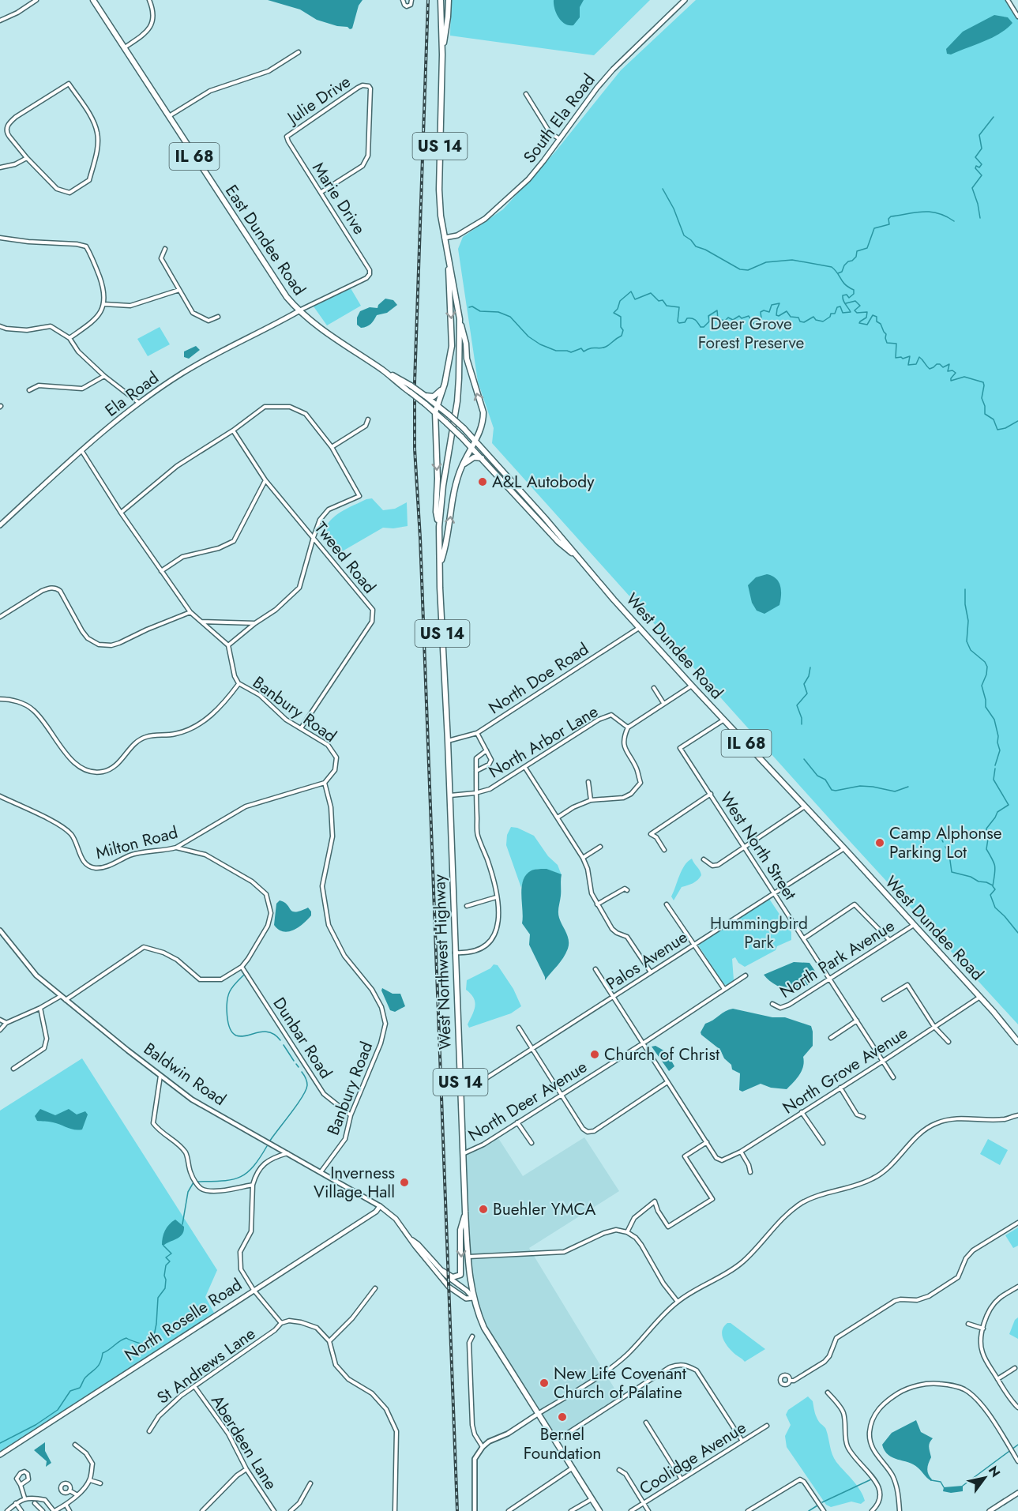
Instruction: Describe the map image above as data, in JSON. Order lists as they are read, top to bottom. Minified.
{"streets":{"main road":["South Ela Road","US 14","IL 68","East Dundee Road","Ela Road","West Dundee Road","West Northwest Highway","North Roselle Road"],"street":["Julie Drive","Marie Drive","Tweed Road","North Doe Road","Banbury Road","North Arbor Lane","Milton Road","West North Street","North Park Avenue","Palos Avenue","Dunbar Road","North Grove Avenue","Baldwin Road","North Deer Avenue","St Andrews Lane","Aberdeen Lane","Coolidge Avenue"]},"crossings":[["Julie Drive","Marie Drive"],["South Ela Road","US 14"],["US 14","West Northwest Highway"],["Marie Drive","East Dundee Road"],["Marie Drive","Ela Road"],["East Dundee Road","Ela Road"],["East Dundee Road","West Dundee Road"],["Tweed Road","Banbury Road"],["West Dundee Road","North Doe Road"],["West Dundee Road","West North Street"],["West Dundee Road","North Park Avenue"],["West Dundee Road","Palos Avenue"],["West Dundee Road","North Grove Avenue"],["North Doe Road","West Northwest Highway"],["Banbury Road","Milton Road"],["Banbury Road","Dunbar Road"],["Banbury Road","Baldwin Road"],["North Arbor Lane","West Northwest Highway"],["West North Street","North Park Avenue"],["West North Street","Palos Avenue"],["West North Street","North Grove Avenue"],["Palos Avenue","West Northwest Highway"],["West Northwest Highway","North Deer Avenue"],["Baldwin Road","North Roselle Road"],["St Andrews Lane","Aberdeen Lane"]],"parks":["Deer Grove Forest Preserve","Hummingbird Park"],"places":["A&L Autobody","Camp Alphonse Parking Lot","Church of Christ","Inverness Village Hall","Buehler YMCA","New Life Covenant Church of Palatine","Bernel Foundation"],"north":"top right"}
